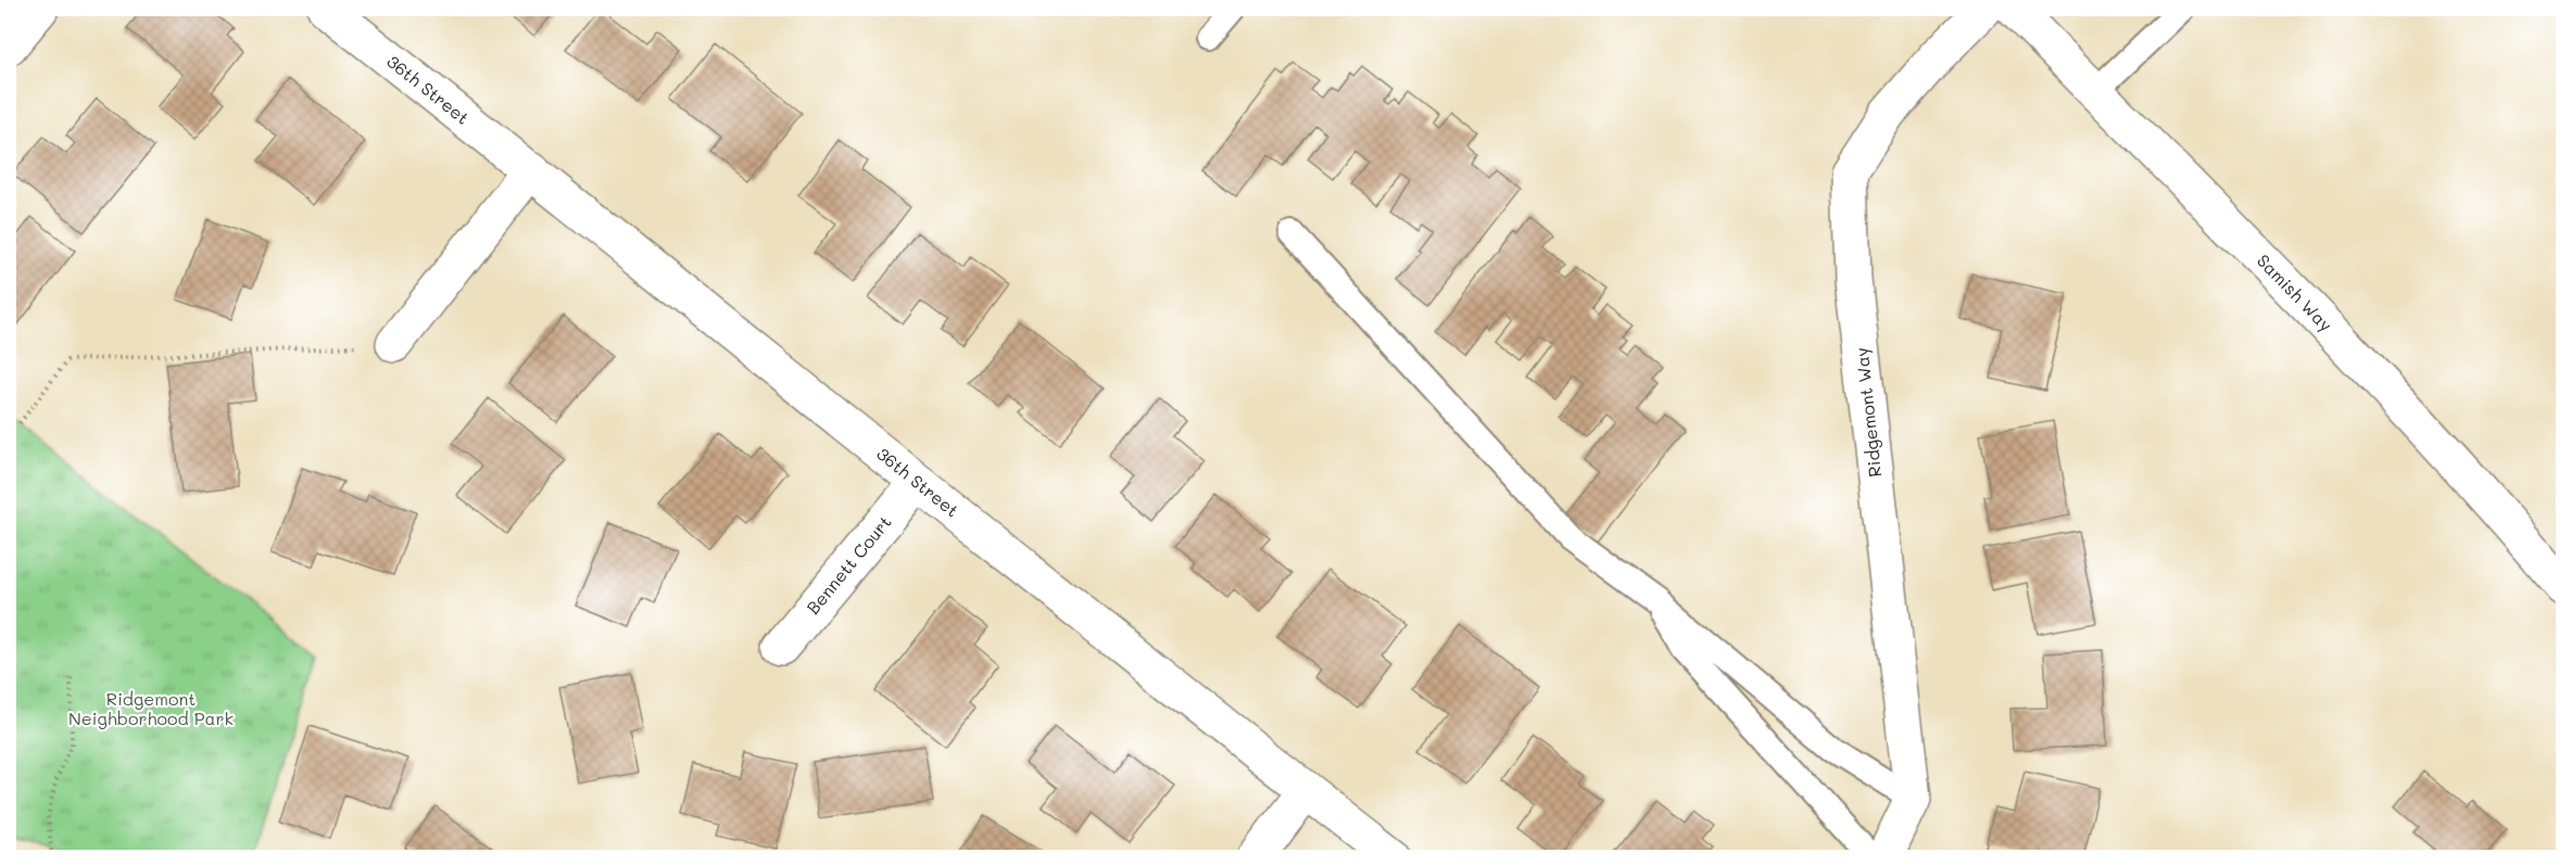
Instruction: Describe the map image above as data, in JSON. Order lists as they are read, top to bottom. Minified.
{"streets":{"street":["36th Street","Samish Way","Ridgemont Way","Bennett Court"]},"crossings":[["36th Street","Bennett Court"]],"parks":["Ridgemont Neighborhood Park"]}
